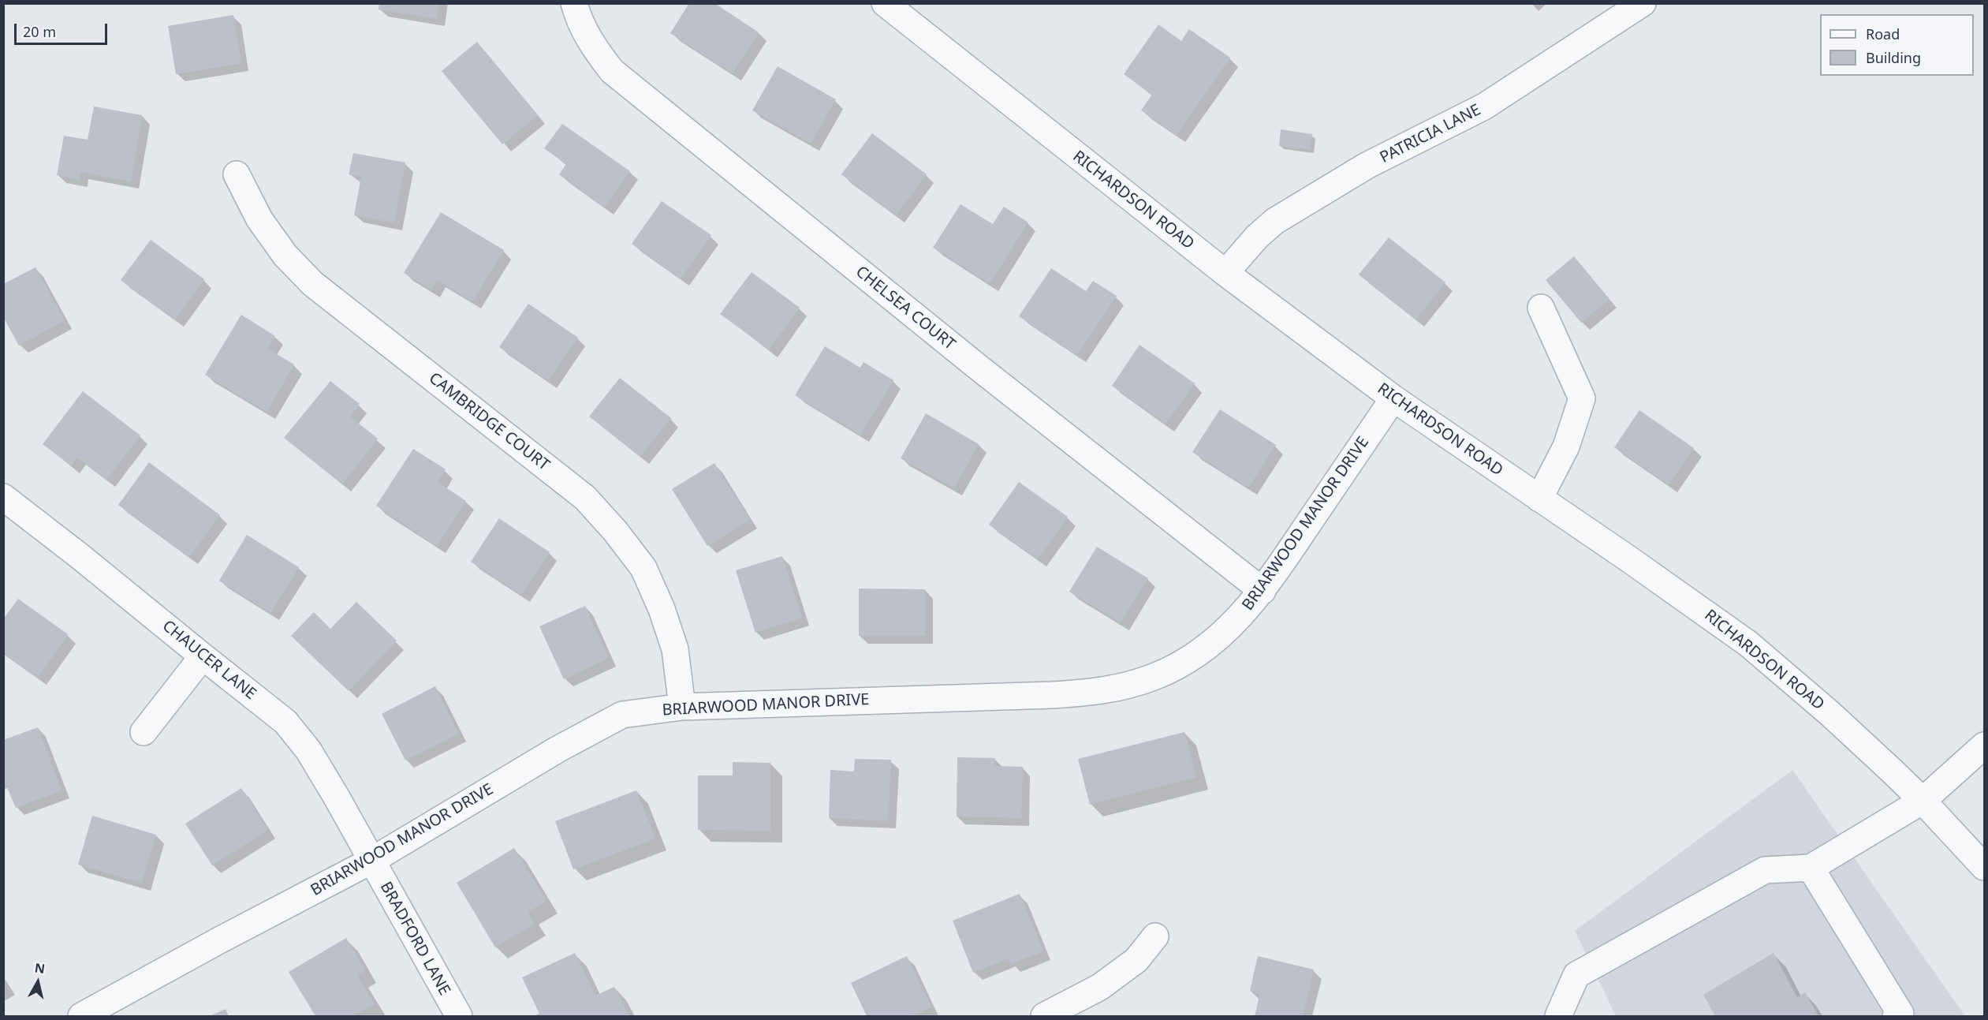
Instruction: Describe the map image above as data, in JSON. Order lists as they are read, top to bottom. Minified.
{"streets":{"street":["PATRICIA LANE","RICHARDSON ROAD","CHELSEA COURT","CAMBRIDGE COURT","BRIARWOOD MANOR DRIVE","CHAUCER LANE","BRADFORD LANE"]},"crossings":[["PATRICIA LANE","RICHARDSON ROAD"],["RICHARDSON ROAD","BRIARWOOD MANOR DRIVE"],["CHELSEA COURT","BRIARWOOD MANOR DRIVE"],["CAMBRIDGE COURT","BRIARWOOD MANOR DRIVE"],["BRIARWOOD MANOR DRIVE","CHAUCER LANE"],["BRIARWOOD MANOR DRIVE","BRADFORD LANE"],["CHAUCER LANE","BRADFORD LANE"]],"legend":["Road","Building"],"scale_bar":"20 m","north":"top"}
